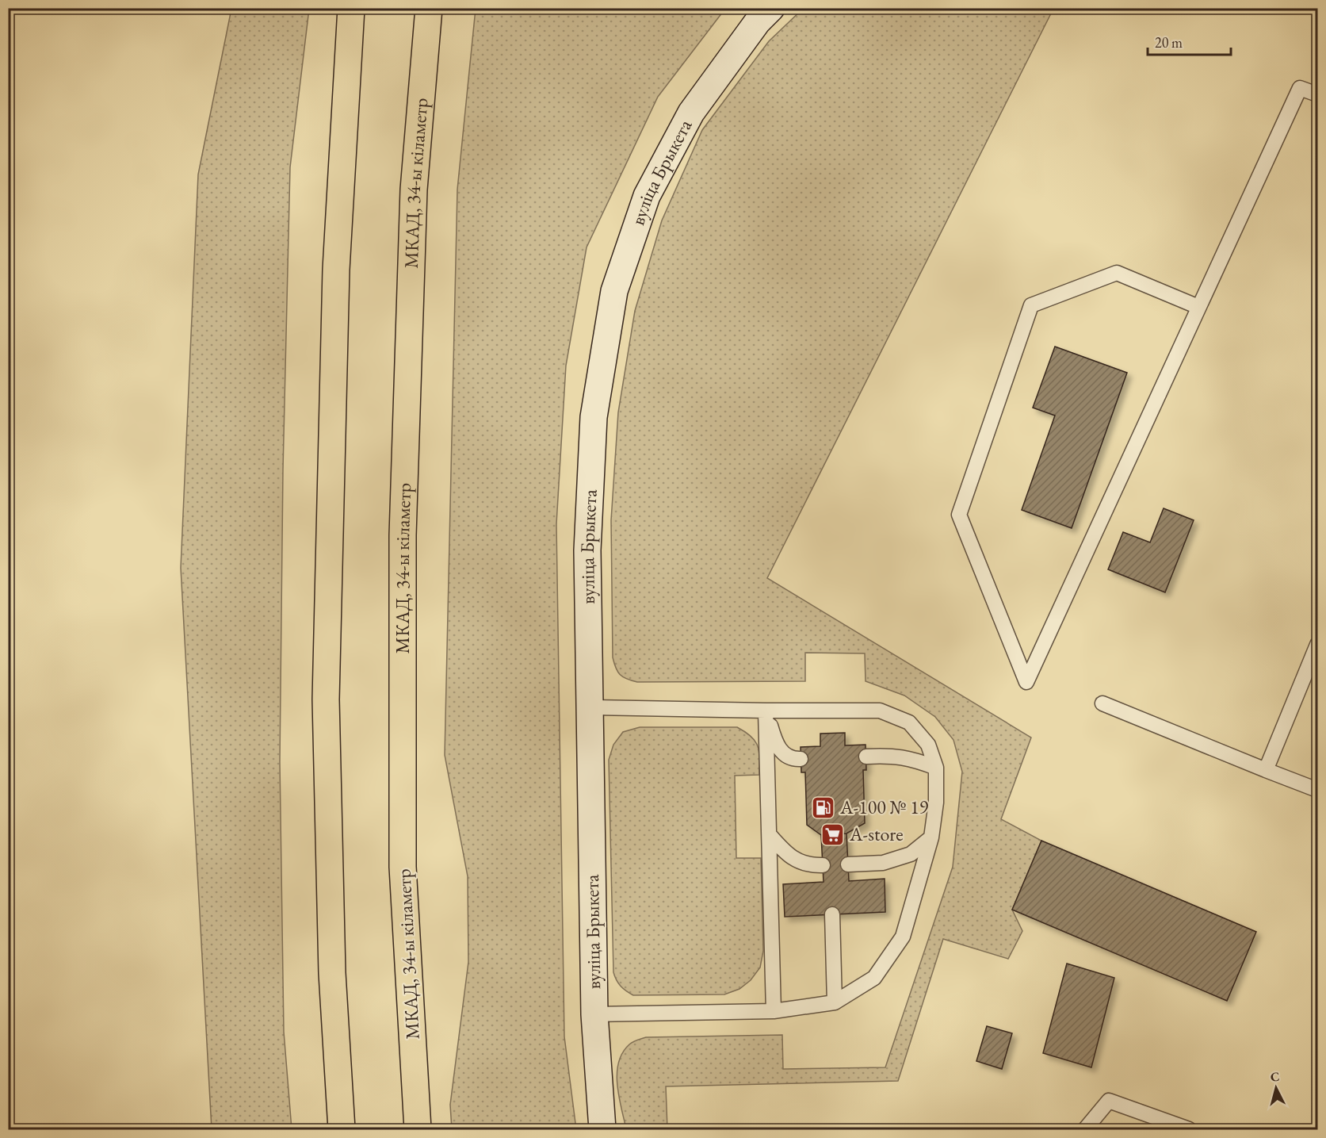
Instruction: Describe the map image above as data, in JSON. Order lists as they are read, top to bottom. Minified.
{"streets":{"highway":["МКАД, 34-ы кіламетр"],"street":["вуліца Брыкета"]},"places":{"fuel station":["А-100 № 19"],"supermarket":["А-store"]},"scale_bar":"20 m","north":"top"}
